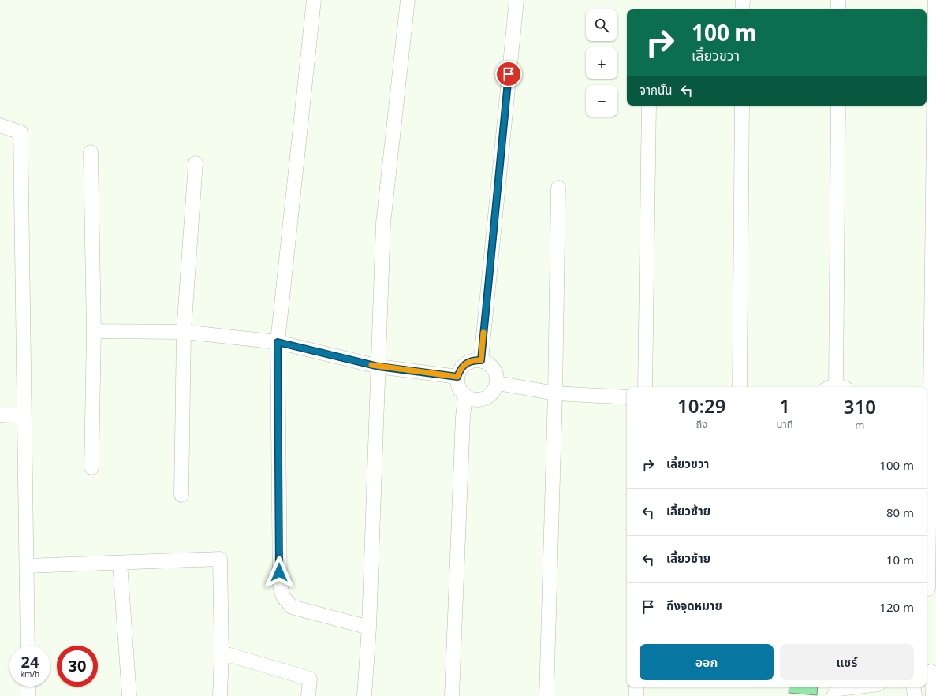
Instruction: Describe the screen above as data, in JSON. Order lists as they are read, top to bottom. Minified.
{"page":{"map_buttons":["+","−"],"turn":["100 m","เลี้ยวขวา"],"then":"จากนั้น","eta":["10:29","ถึง","1","นาที","310","m"],"list":[{"name":"เลี้ยวขวา","value":"100 m"},{"name":"เลี้ยวซ้าย","value":"80 m"},{"name":"เลี้ยวซ้าย","value":"10 m"},{"name":"ถึงจุดหมาย","value":"120 m"}],"buttons":["ออก","แชร์"],"speed":"24 km/h","limit":"30"}}
